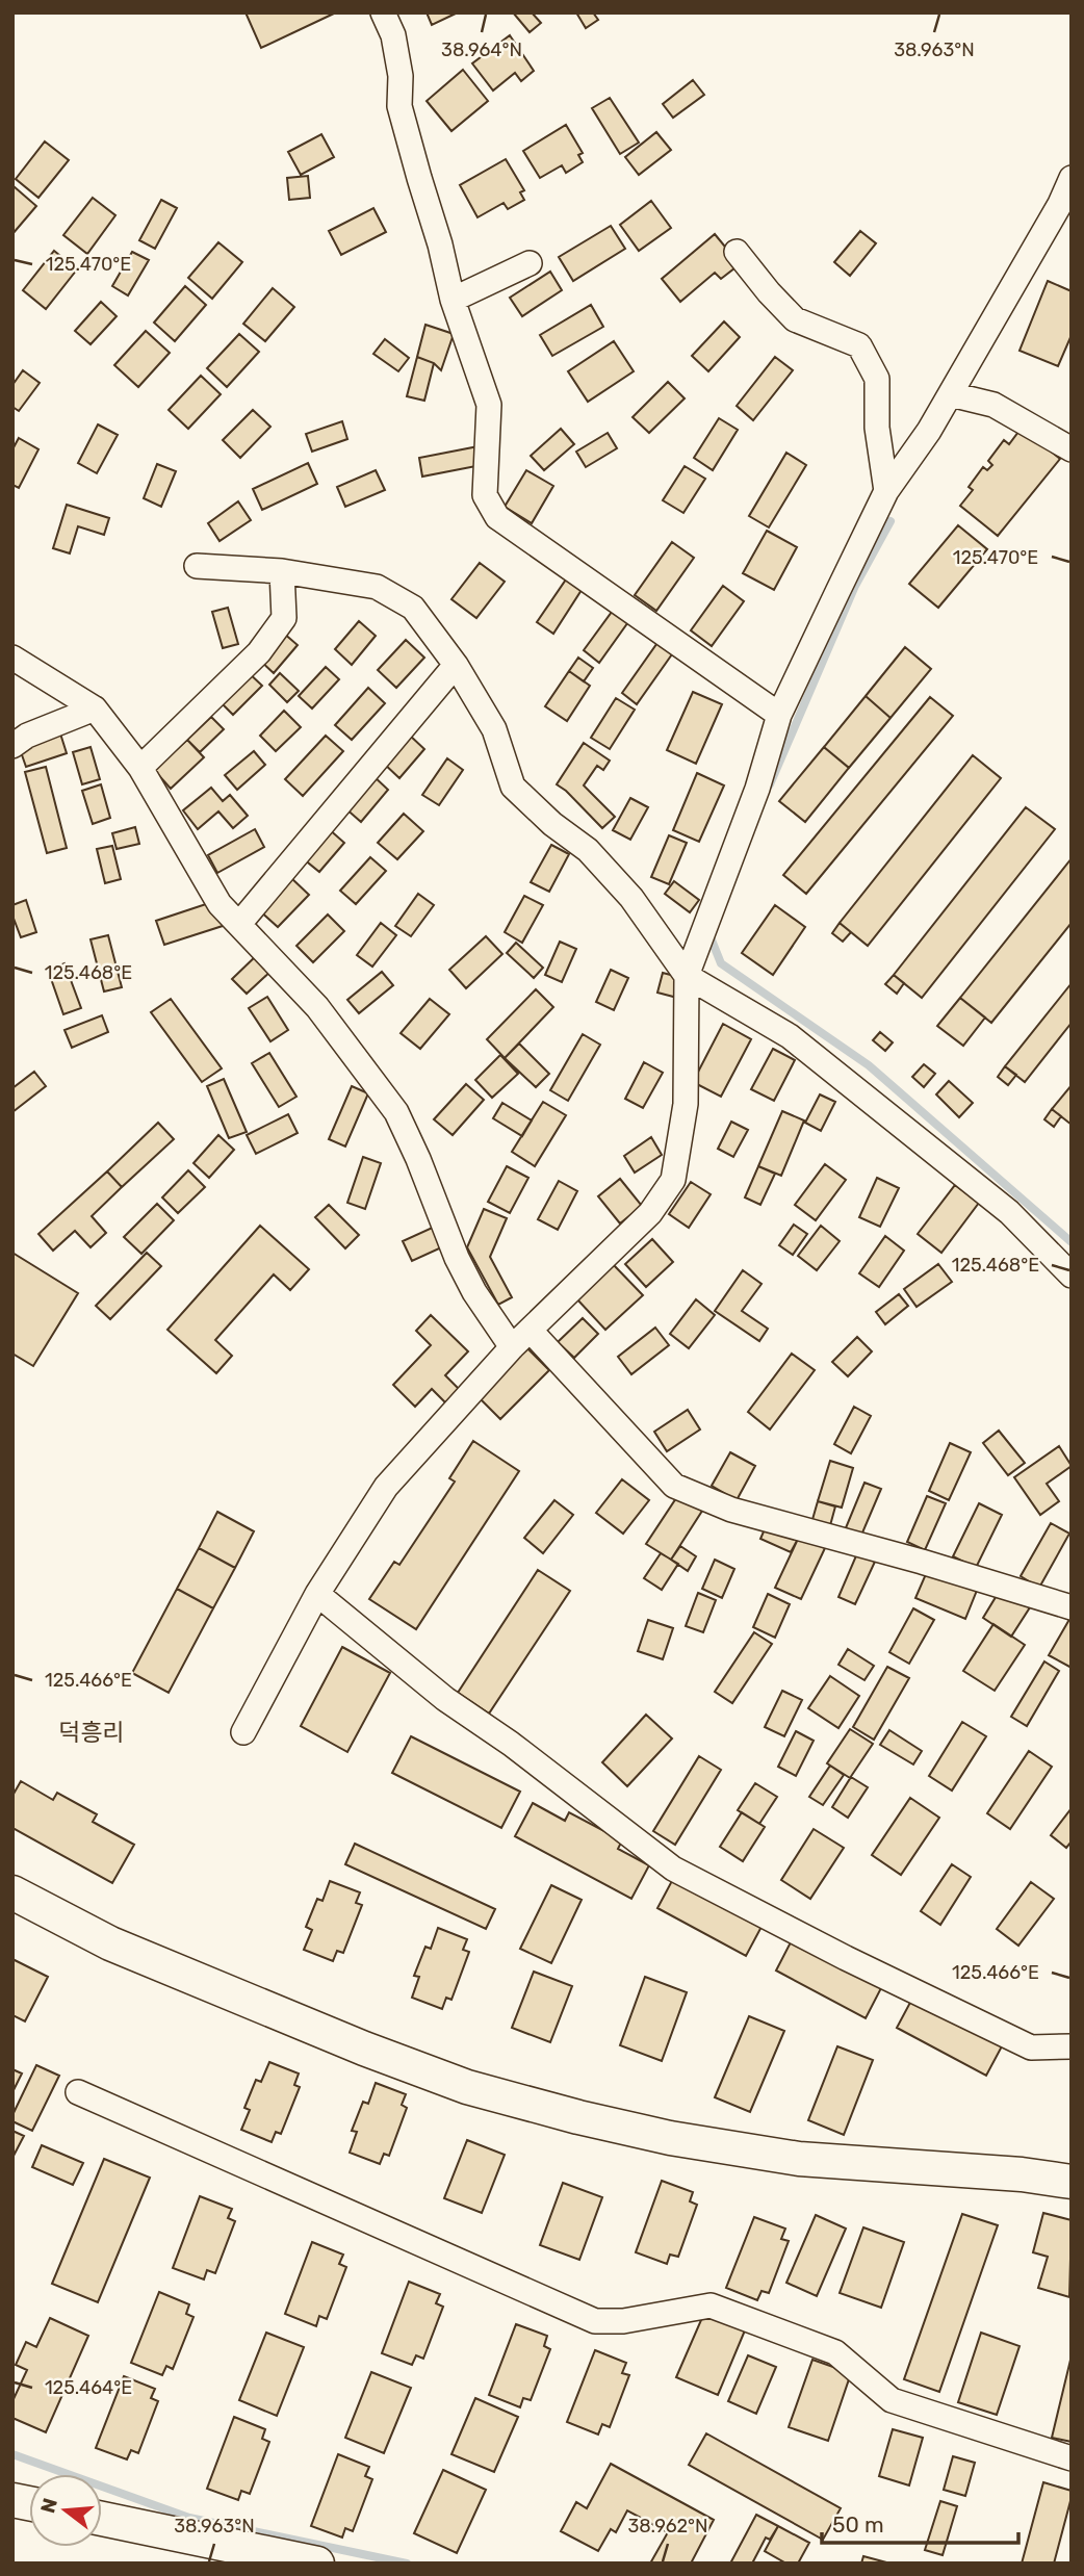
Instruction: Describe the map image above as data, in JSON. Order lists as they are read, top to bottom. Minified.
{"districts":["덕흥리"],"scale_bar":"50 m","north":"left","coordinates":["38.964°N","38.963°N","125.470°E","125.468°E","125.466°E","125.464°E","38.962°N"]}
